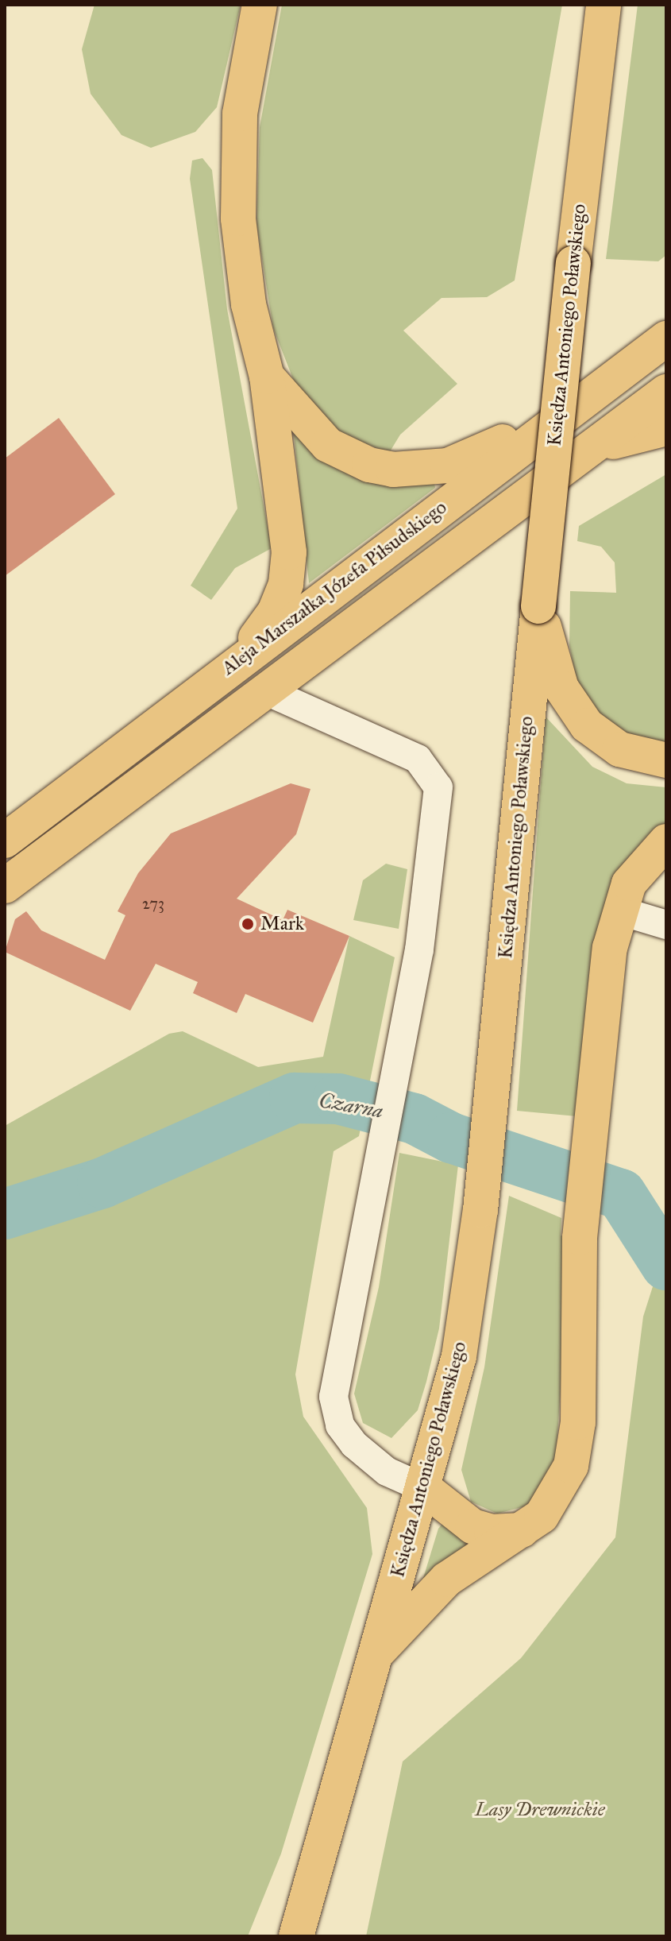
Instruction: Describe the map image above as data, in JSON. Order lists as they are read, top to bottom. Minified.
{"streets":{"main road":["Księdza Antoniego Poławskiego","Aleja Marszałka Józefa Piłsudskiego"]},"water":["Czarna"],"parks":["Lasy Drewnickie"],"places":["Mark"],"house_numbers":["273"]}
